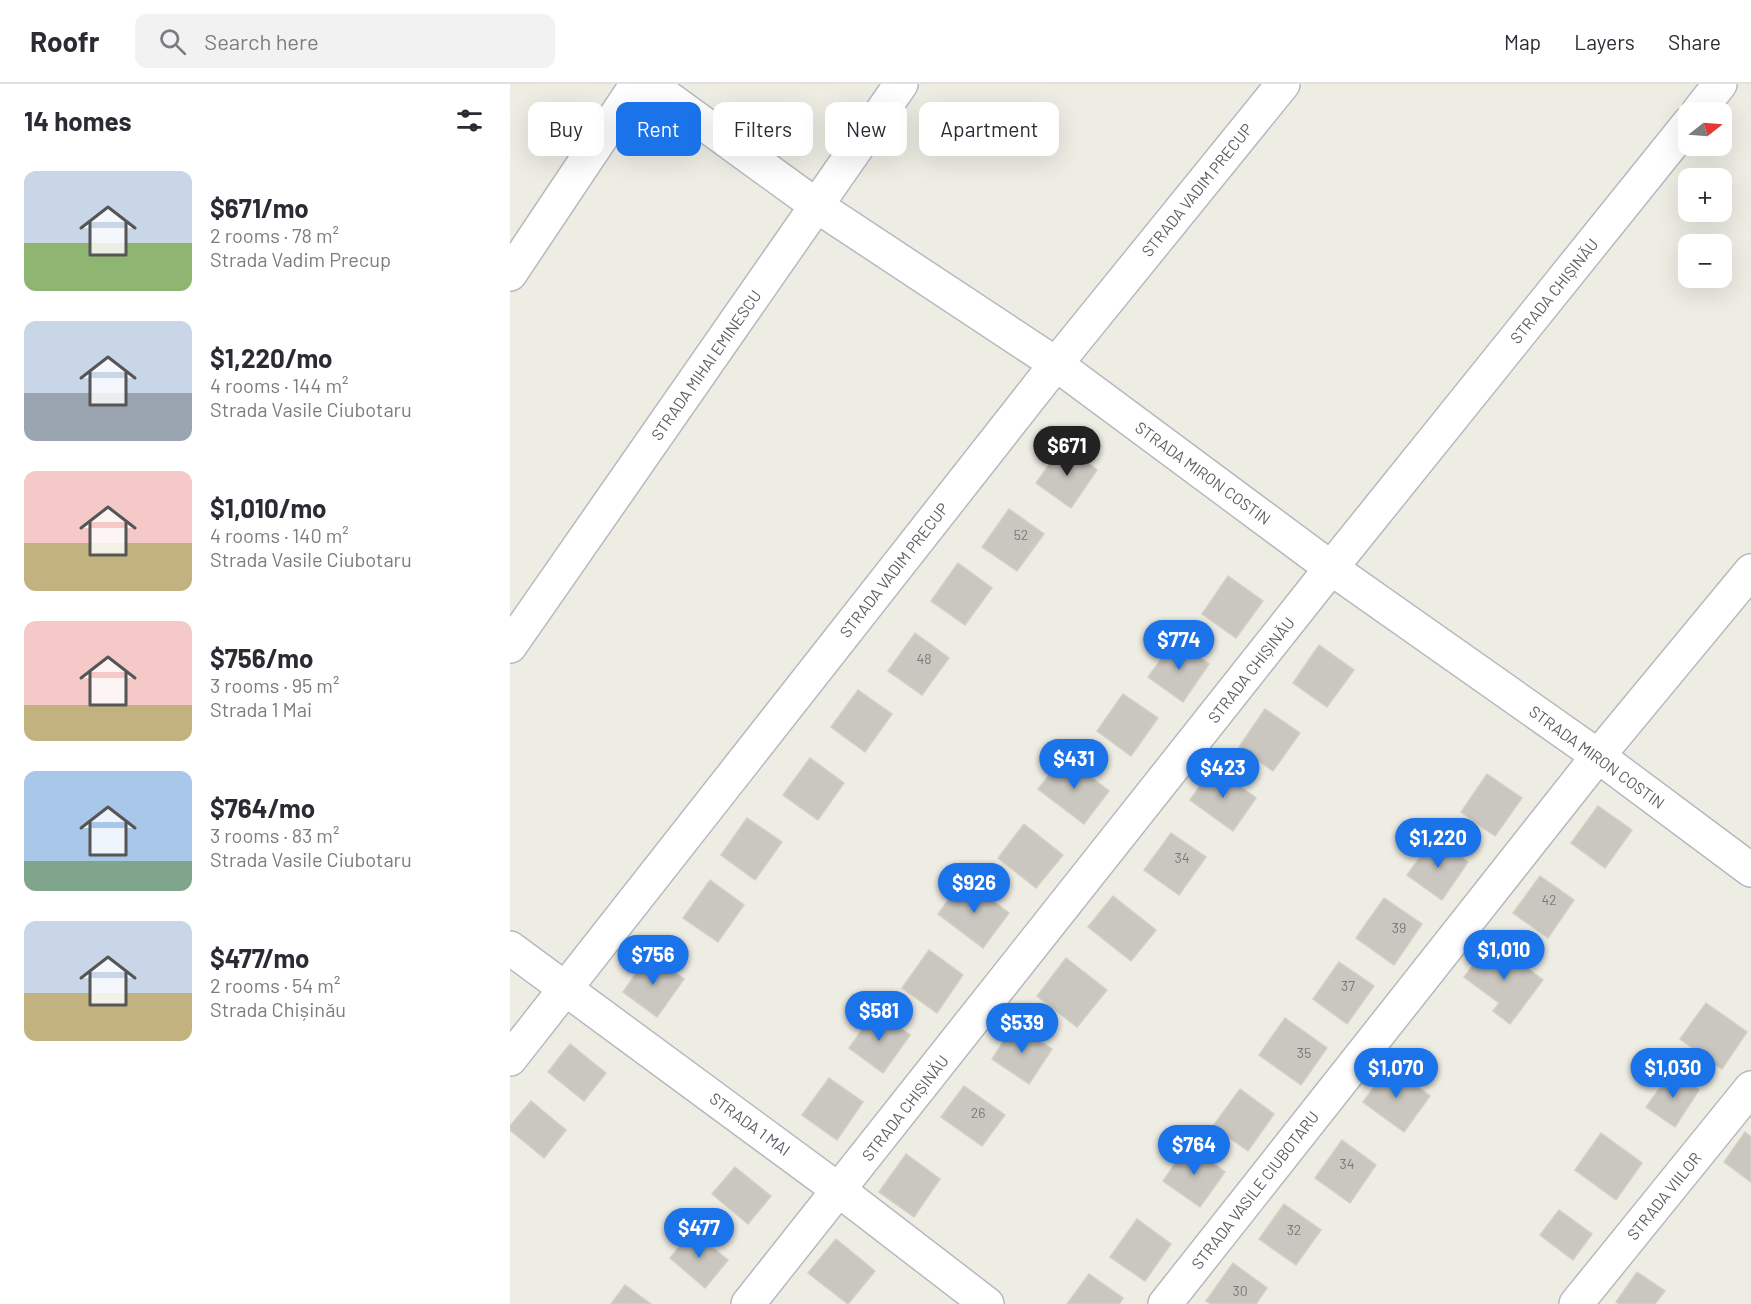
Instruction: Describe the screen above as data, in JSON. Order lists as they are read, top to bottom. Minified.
{"streets":{"street":["STRADA VADIM PRECUP","STRADA CHIȘINĂU","STRADA MIHAI EMINESCU","STRADA MIRON COSTIN","STRADA 1 MAI","STRADA VASILE CIUBOTARU","STRADA VIILOR"]},"crossings":[["STRADA VADIM PRECUP","STRADA MIRON COSTIN"],["STRADA VADIM PRECUP","STRADA 1 MAI"],["STRADA CHIȘINĂU","STRADA MIRON COSTIN"],["STRADA CHIȘINĂU","STRADA 1 MAI"],["STRADA MIHAI EMINESCU","STRADA MIRON COSTIN"],["STRADA MIRON COSTIN","STRADA VASILE CIUBOTARU"]],"house_numbers":["52","48","34","42","39","37","35","26","34","32","30"],"north":"right","page":{"header":"Roofr","search":"Search here","nav":["Map","Layers","Share"],"heading":"14 homes","map_buttons":["+","−"],"chip":["Buy","Rent","Filters","New","Apartment"],"list":[{"name":"$671/mo","note":"2 rooms · 78 m² · Strada Vadim Precup"},{"name":"$1,220/mo","note":"4 rooms · 144 m² · Strada Vasile Ciubotaru"},{"name":"$1,010/mo","note":"4 rooms · 140 m² · Strada Vasile Ciubotaru"},{"name":"$756/mo","note":"3 rooms · 95 m² · Strada 1 Mai"},{"name":"$764/mo","note":"3 rooms · 83 m² · Strada Vasile Ciubotaru"},{"name":"$477/mo","note":"2 rooms · 54 m² · Strada Chișinău"}],"price":["$671","$774","$431","$423","$1,220","$926","$1,010","$756","$581","$539","$1,070","$1,030","$764","$477"]}}
